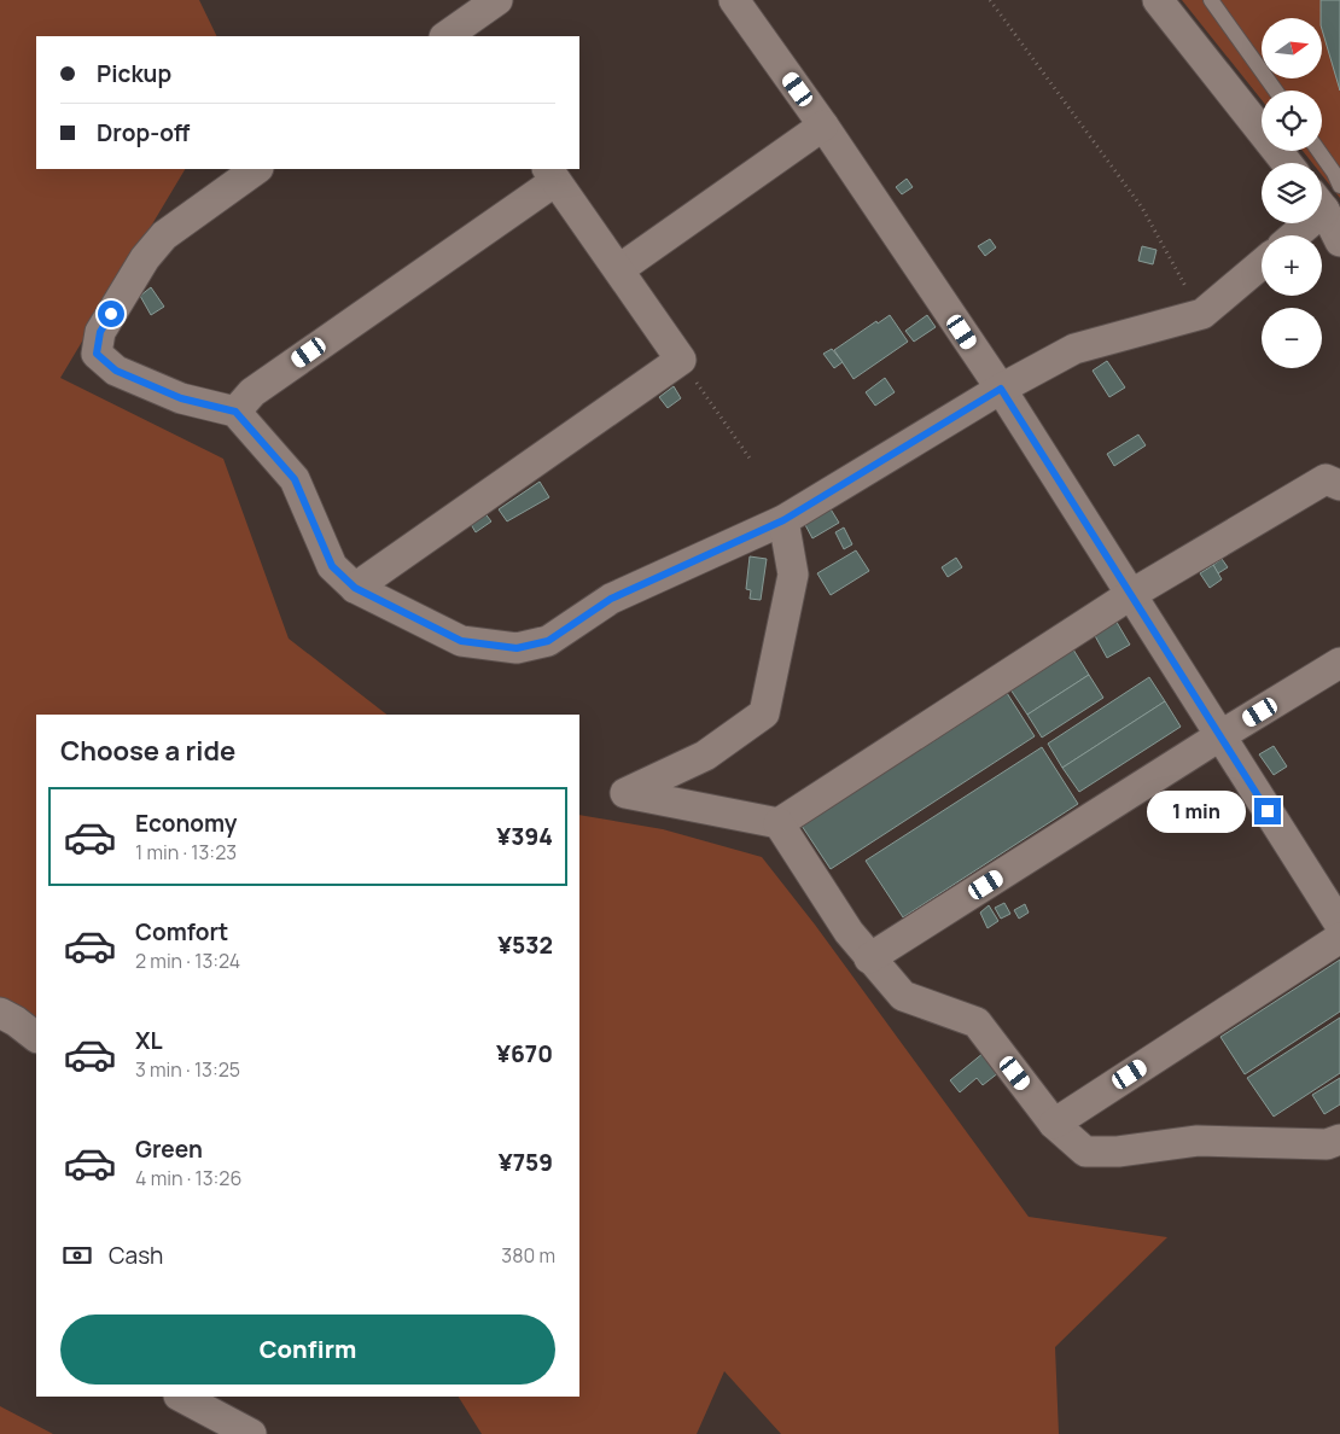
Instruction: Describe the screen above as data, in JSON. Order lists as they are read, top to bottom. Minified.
{"north":"right","page":{"map_buttons":["+","−"],"banner":["Pickup","Drop-off"],"heading":"Choose a ride","list":[{"name":"Economy","note":"1 min · 13:23","value":"¥394"},{"name":"Comfort","note":"2 min · 13:24","value":"¥532"},{"name":"XL","note":"3 min · 13:25","value":"¥670"},{"name":"Green","note":"4 min · 13:26","value":"¥759"}],"bubble":"1 min","pay":["Cash","380 m"],"buttons":"Confirm"}}
